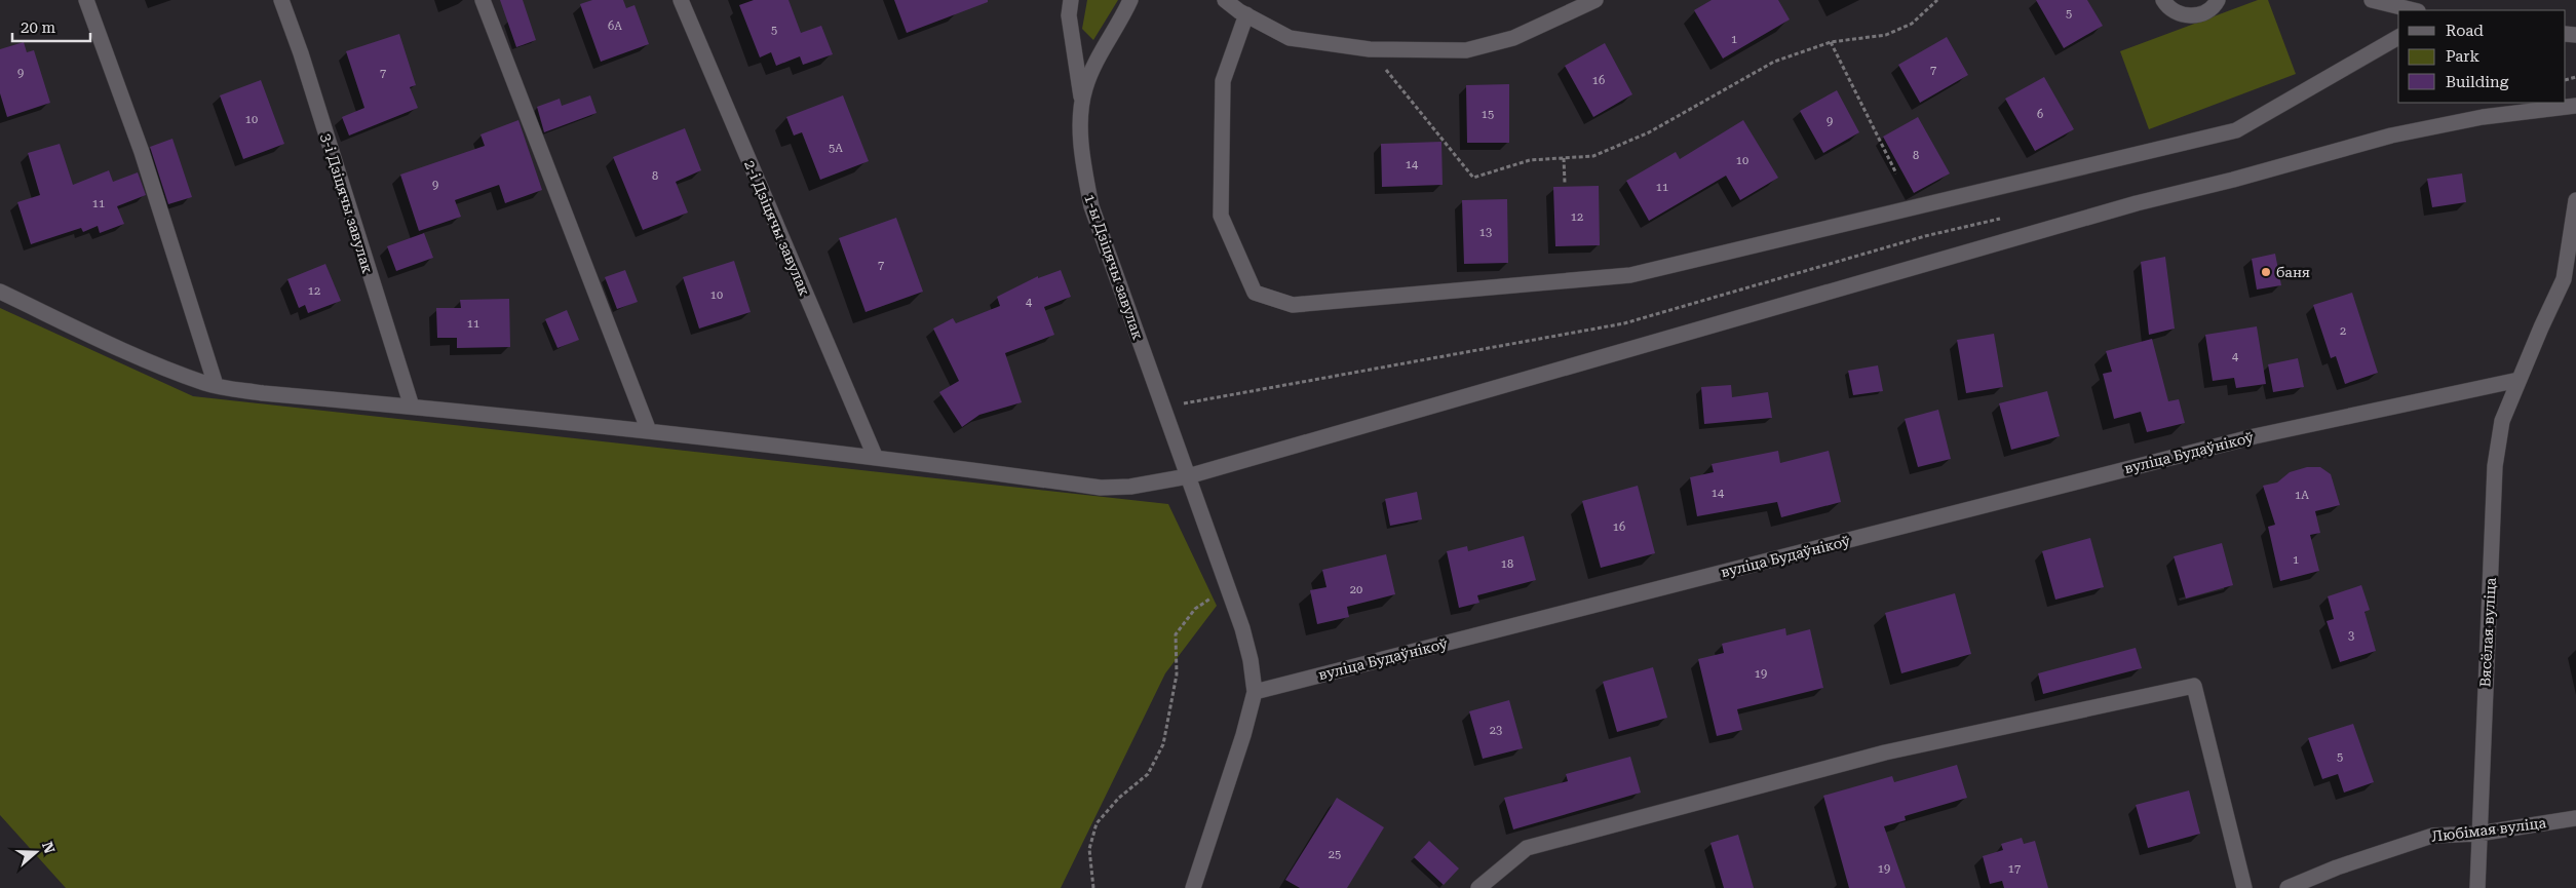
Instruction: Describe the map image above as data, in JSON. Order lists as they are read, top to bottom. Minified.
{"streets":{"street":["3-і Дзіцячы завулак","2-і Дзіцячы завулак","1-ы Дзіцячы завулак","вуліца Будаўнікоў","Вясёлая вуліца","Любімая вуліца"]},"crossings":[["1-ы Дзіцячы завулак","вуліца Будаўнікоў"],["вуліца Будаўнікоў","Вясёлая вуліца"],["Вясёлая вуліца","Любімая вуліца"]],"places":["баня"],"house_numbers":["5","6А","5","1","7","9","7","16","15","6","10","9","5А","8","10","14","8","9","11","11","12","13","7","12","10","4","11","2","4","14","1А","16","1","18","20","3","19","23","5","25","19","17"],"legend":["Road","Park","Building"],"scale_bar":"20 m","north":"right"}
